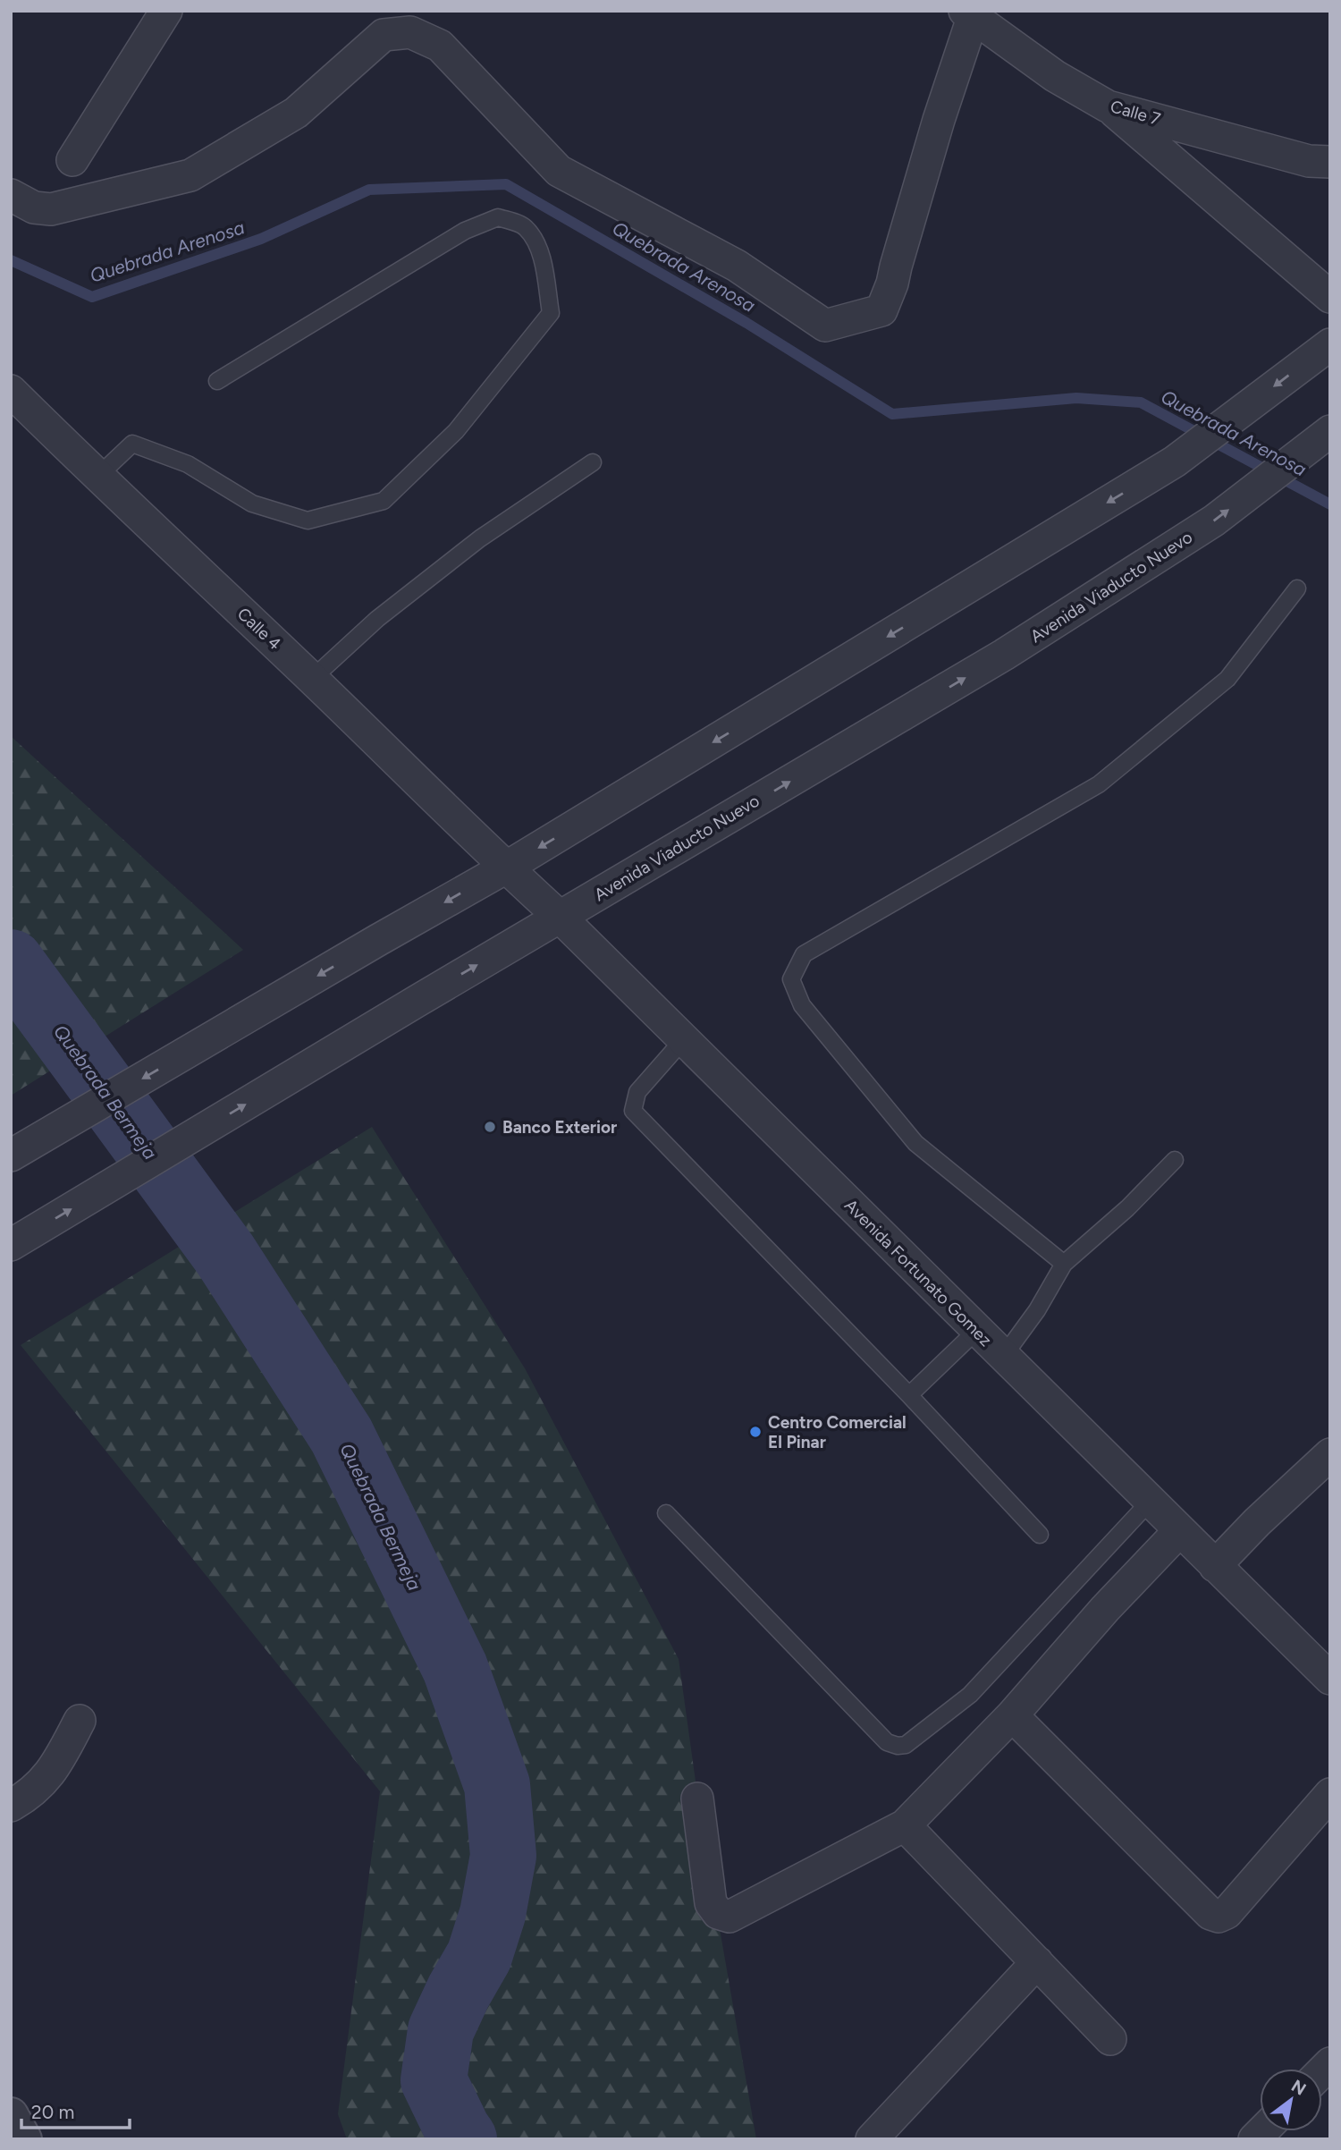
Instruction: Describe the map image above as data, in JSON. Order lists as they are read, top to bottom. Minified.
{"streets":{"street":["Calle 7","Avenida Viaducto Nuevo","Calle 4","Avenida Fortunato Gomez"]},"crossings":[["Avenida Viaducto Nuevo","Avenida Fortunato Gomez"],["Calle 4","Avenida Fortunato Gomez"]],"water":["Quebrada Arenosa","Quebrada Bermeja"],"places":["Banco Exterior","Centro Comercial El Pinar"],"scale_bar":"20 m","north":"top right"}
